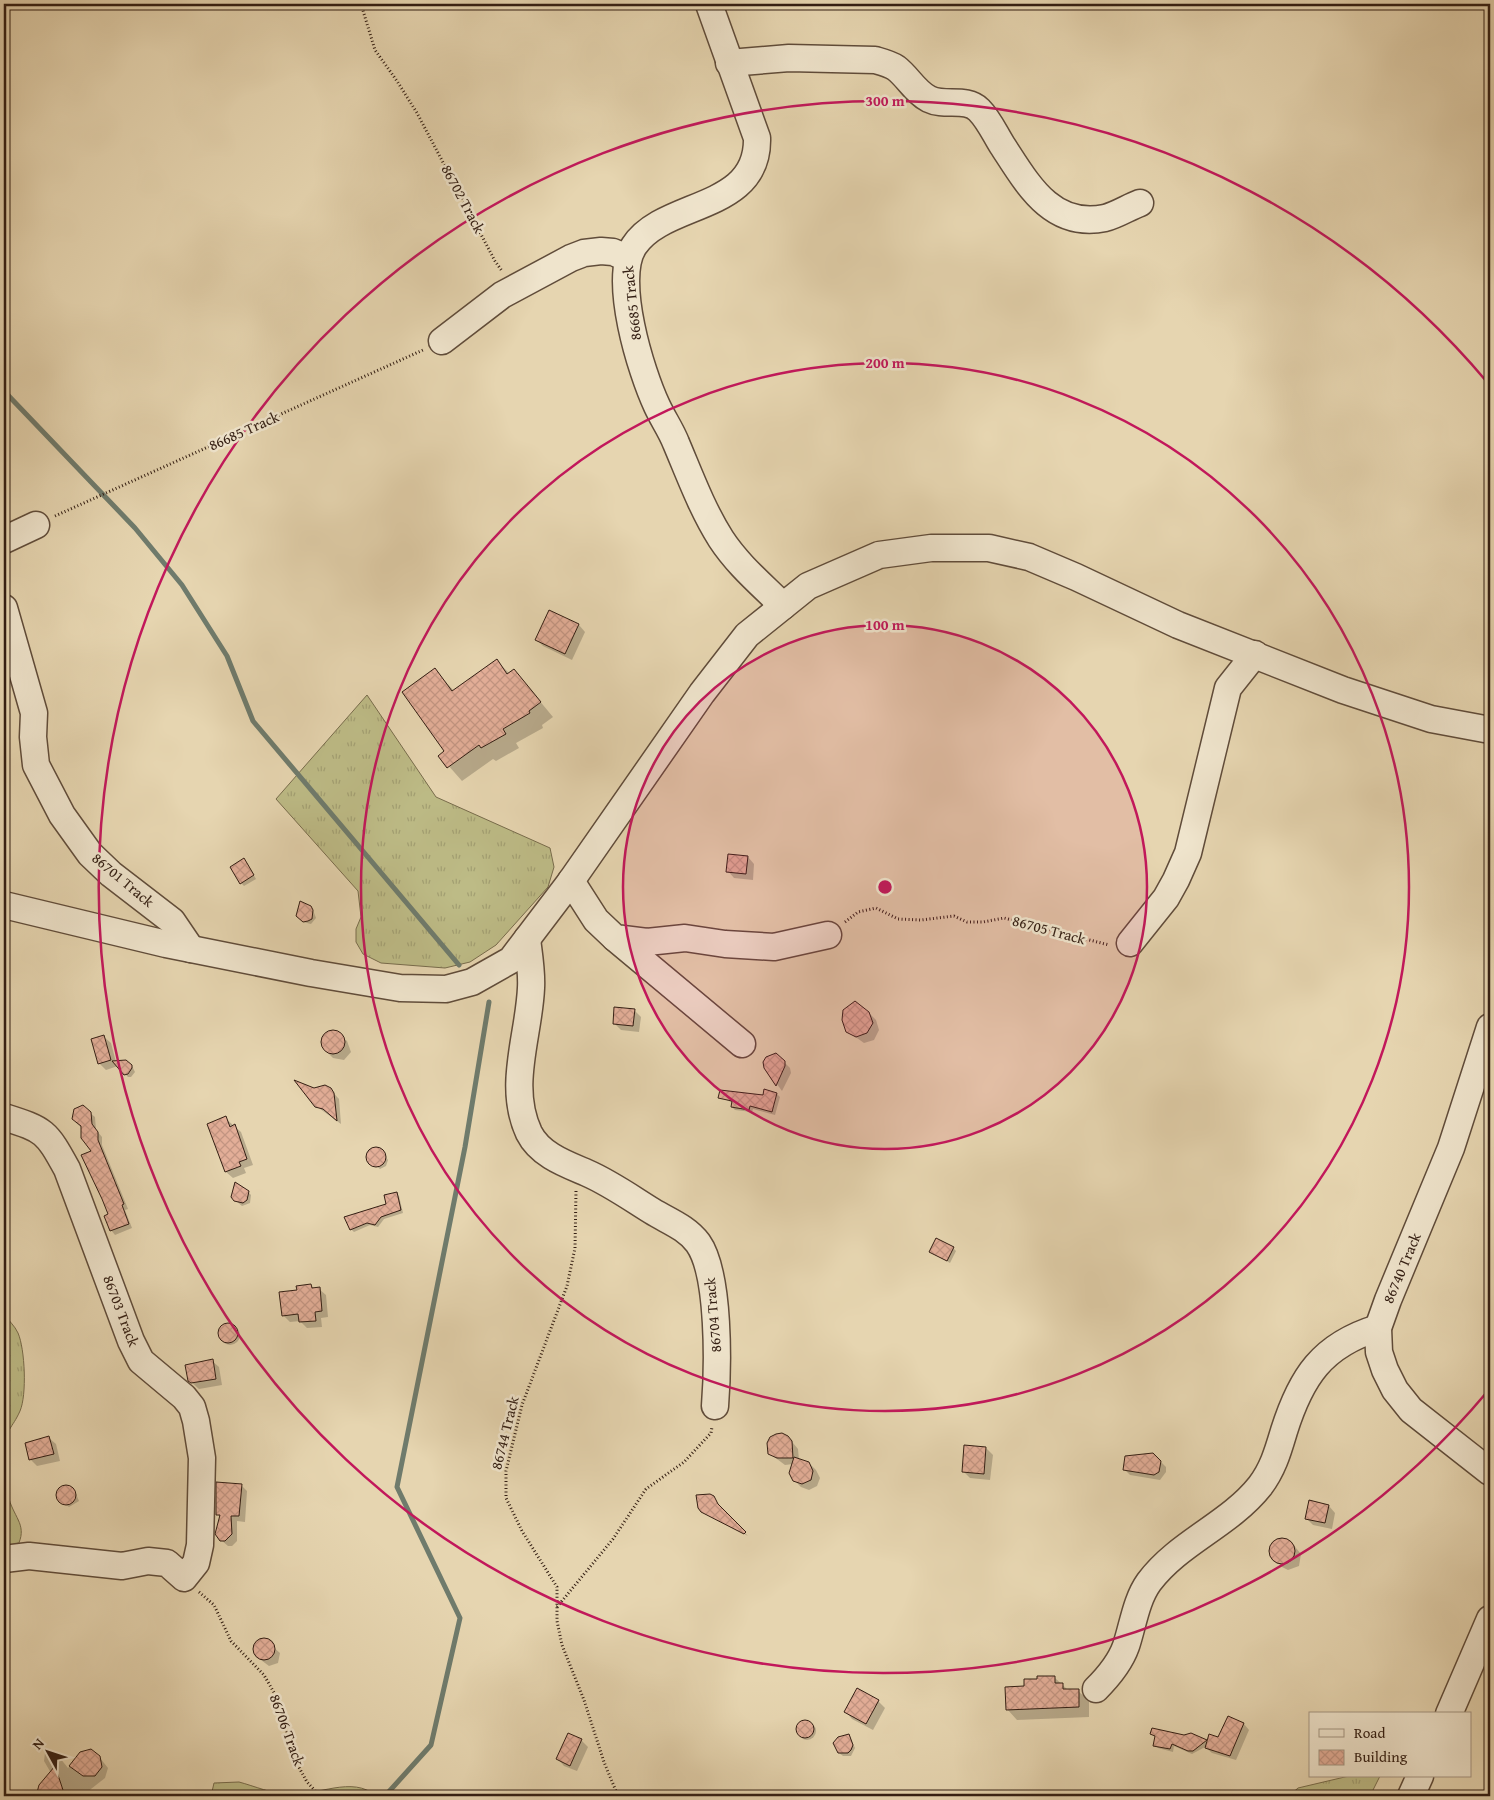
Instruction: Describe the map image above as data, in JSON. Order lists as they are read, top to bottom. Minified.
{"streets":{"street":["86685 Track","86701 Track","86740 Track","86703 Track","86704 Track"],"path":["86702 Track","86705 Track","86744 Track","86706 Track"]},"crossings":[["86703 Track","86706 Track"]],"legend":["Road","Building"],"north":"top left","rings":["300 m","200 m","100 m"]}
